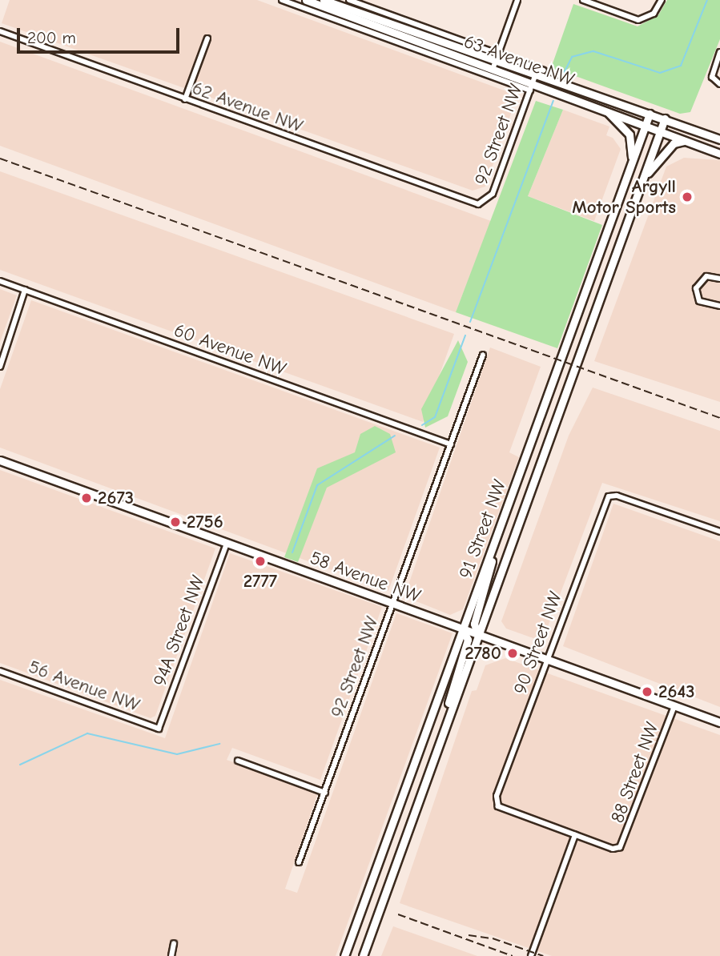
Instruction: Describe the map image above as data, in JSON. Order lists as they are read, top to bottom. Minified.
{"streets":{"main road":["63 Avenue NW","91 Street NW","58 Avenue NW"],"street":["62 Avenue NW","92 Street NW","60 Avenue NW","94A Street NW","90 Street NW","56 Avenue NW","88 Street NW"]},"crossings":[["63 Avenue NW","92 Street NW"],["63 Avenue NW","91 Street NW"],["62 Avenue NW","92 Street NW"],["92 Street NW","60 Avenue NW"],["92 Street NW","58 Avenue NW"],["91 Street NW","58 Avenue NW"],["58 Avenue NW","94A Street NW"],["58 Avenue NW","90 Street NW"],["58 Avenue NW","88 Street NW"],["94A Street NW","56 Avenue NW"],["90 Street NW","88 Street NW"]],"places":["Argyll Motor Sports","2673","2756","2777","2780","2643"],"scale_bar":"200 m"}
